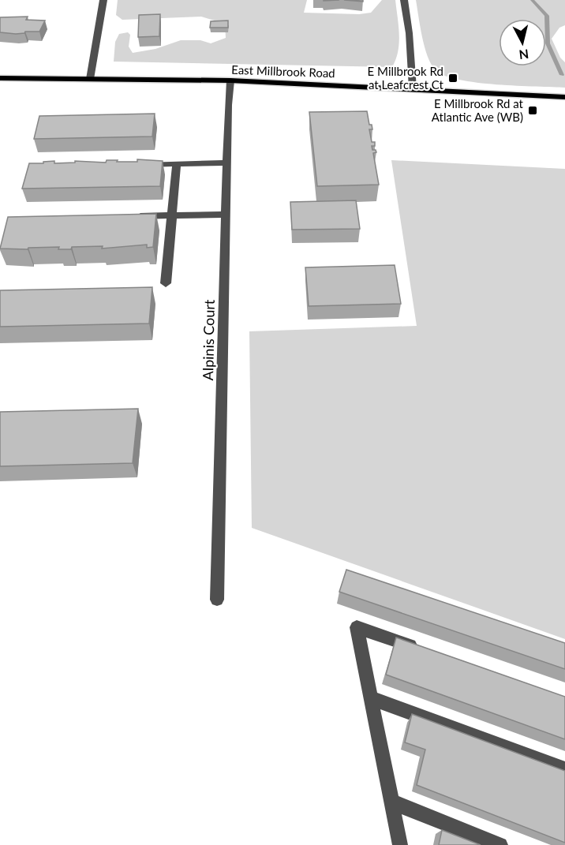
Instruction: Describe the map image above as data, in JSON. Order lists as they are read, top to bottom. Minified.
{"streets":{"main road":["East Millbrook Road"],"street":["Alpinis Court"]},"crossings":[["East Millbrook Road","Alpinis Court"]],"places":{"transit":["E Millbrook Rd at Leafcrest Ct","E Millbrook Rd at Atlantic Ave (WB)"]},"north":"bottom"}
